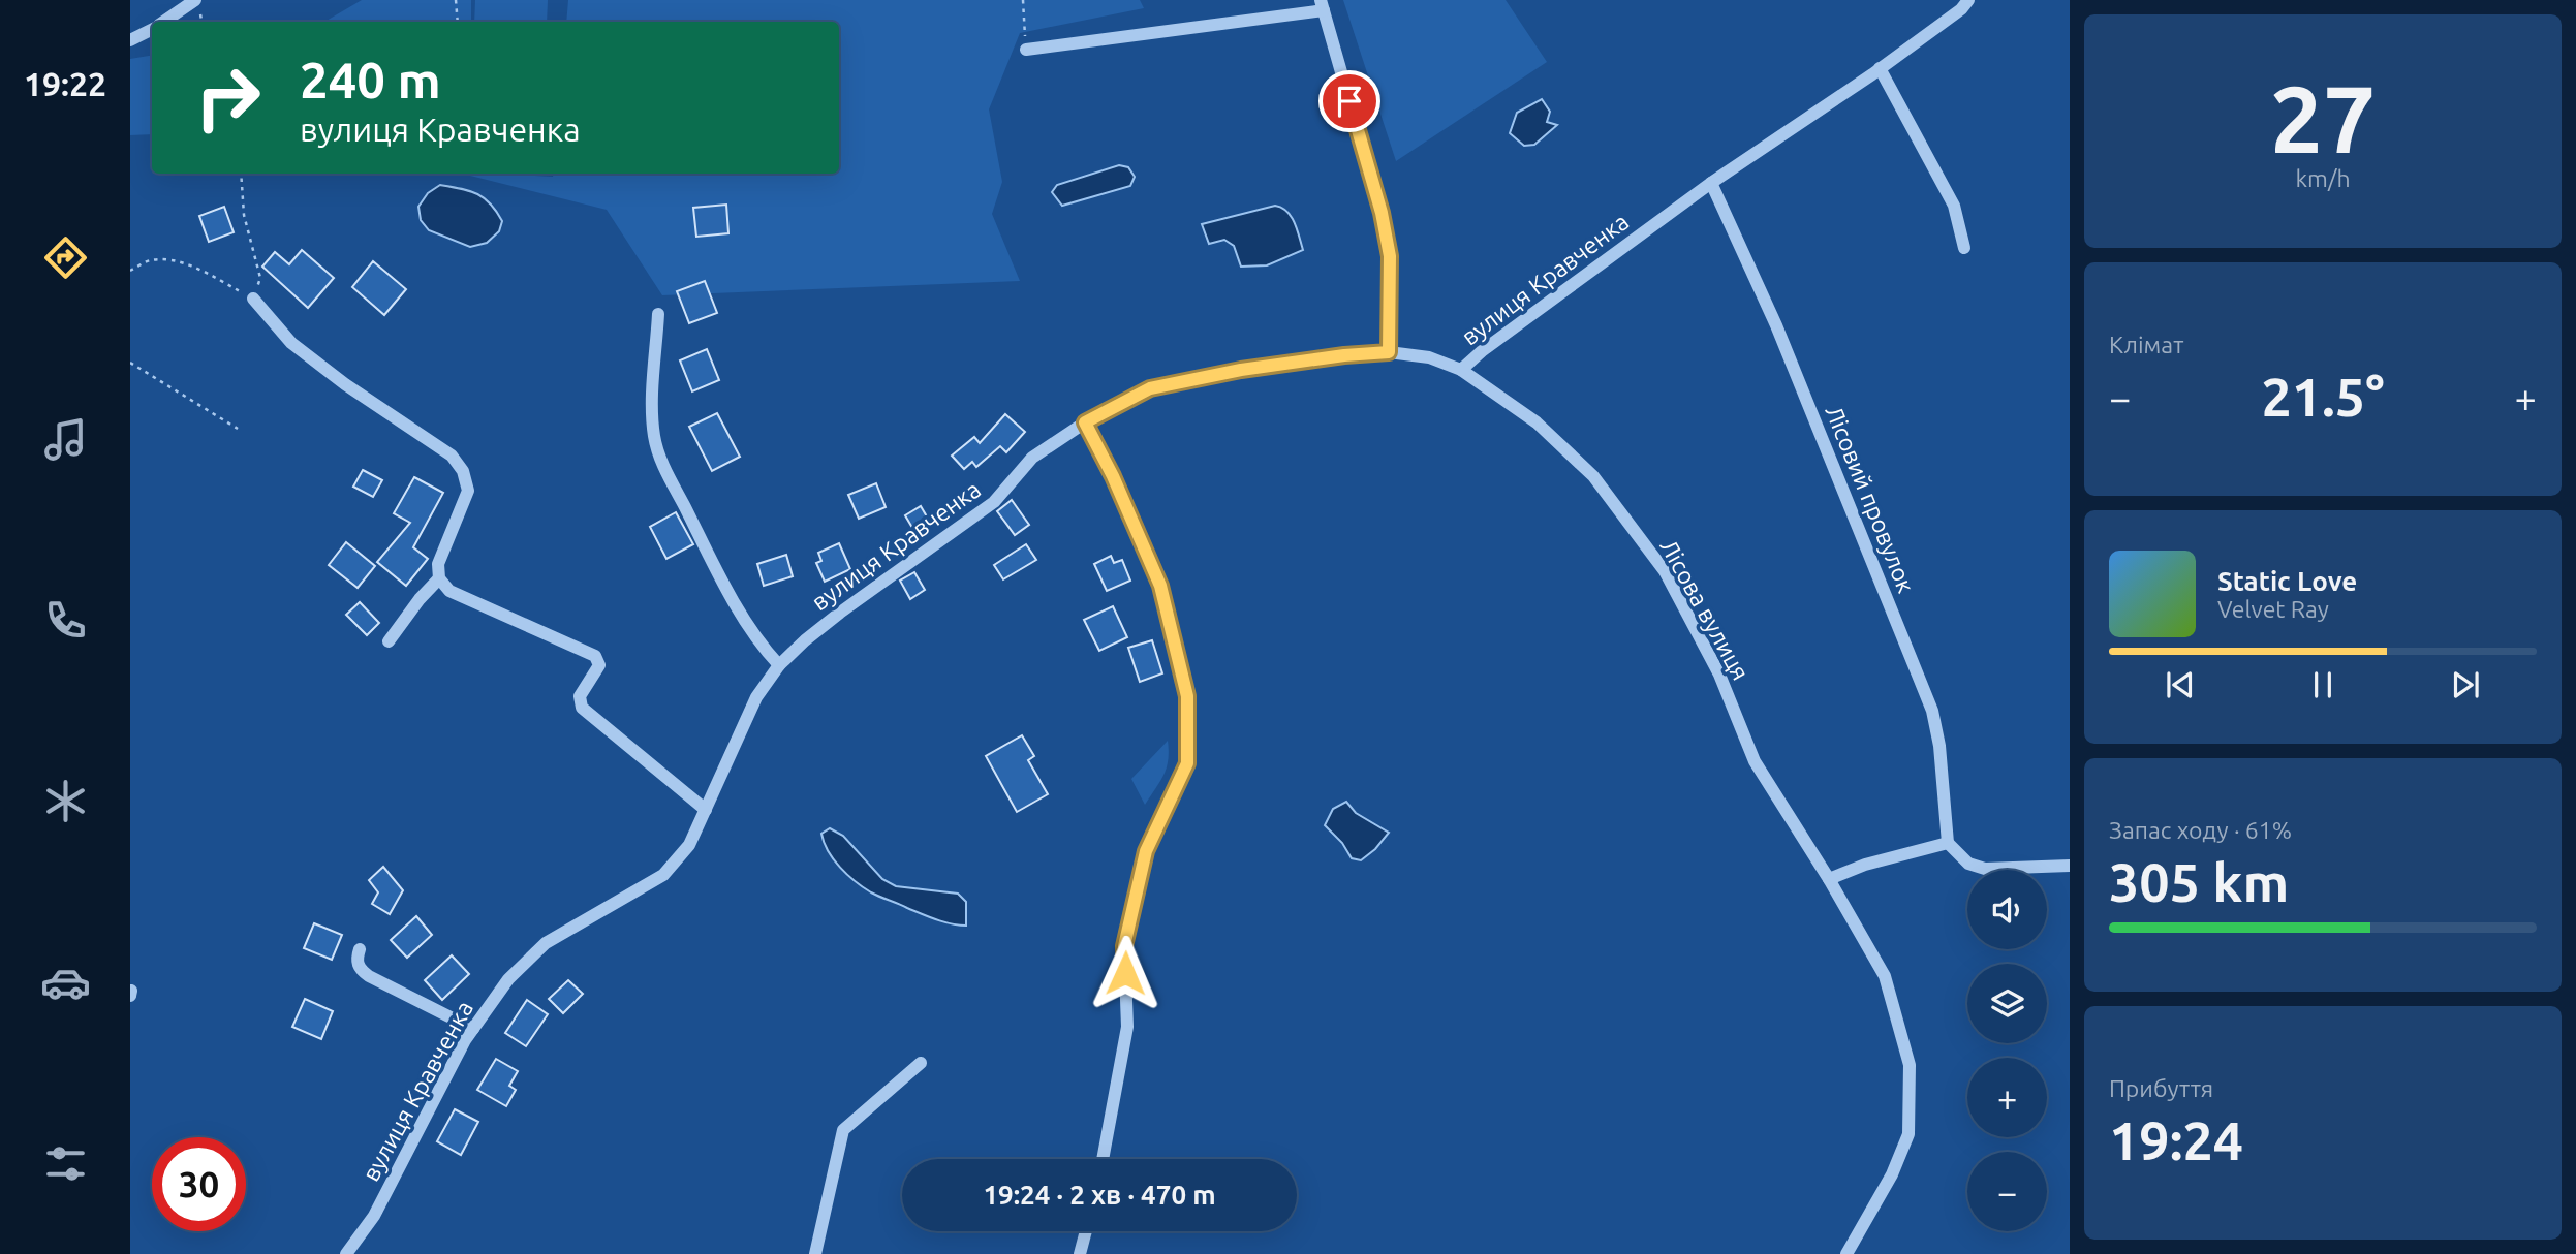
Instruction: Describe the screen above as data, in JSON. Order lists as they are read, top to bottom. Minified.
{"streets":{"street":["вулиця Кравченка","Лісовий провулок","Лісова вулиця"]},"crossings":[["вулиця Кравченка","Лісовий провулок"],["вулиця Кравченка","Лісова вулиця"]],"page":{"tabs":"19:22","tile":[["27","km/h"],"Клімат",["Запас ходу · 61%","305 km"],["Прибуття","19:24"]],"turn":["240 m","вулиця Кравченка"],"heat":["−","21.5°","+"],"song":["Static Love","Velvet Ray"],"map_buttons":["+","−"],"limit":"30","trip":"19:24 · 2 хв · 470 m"}}
